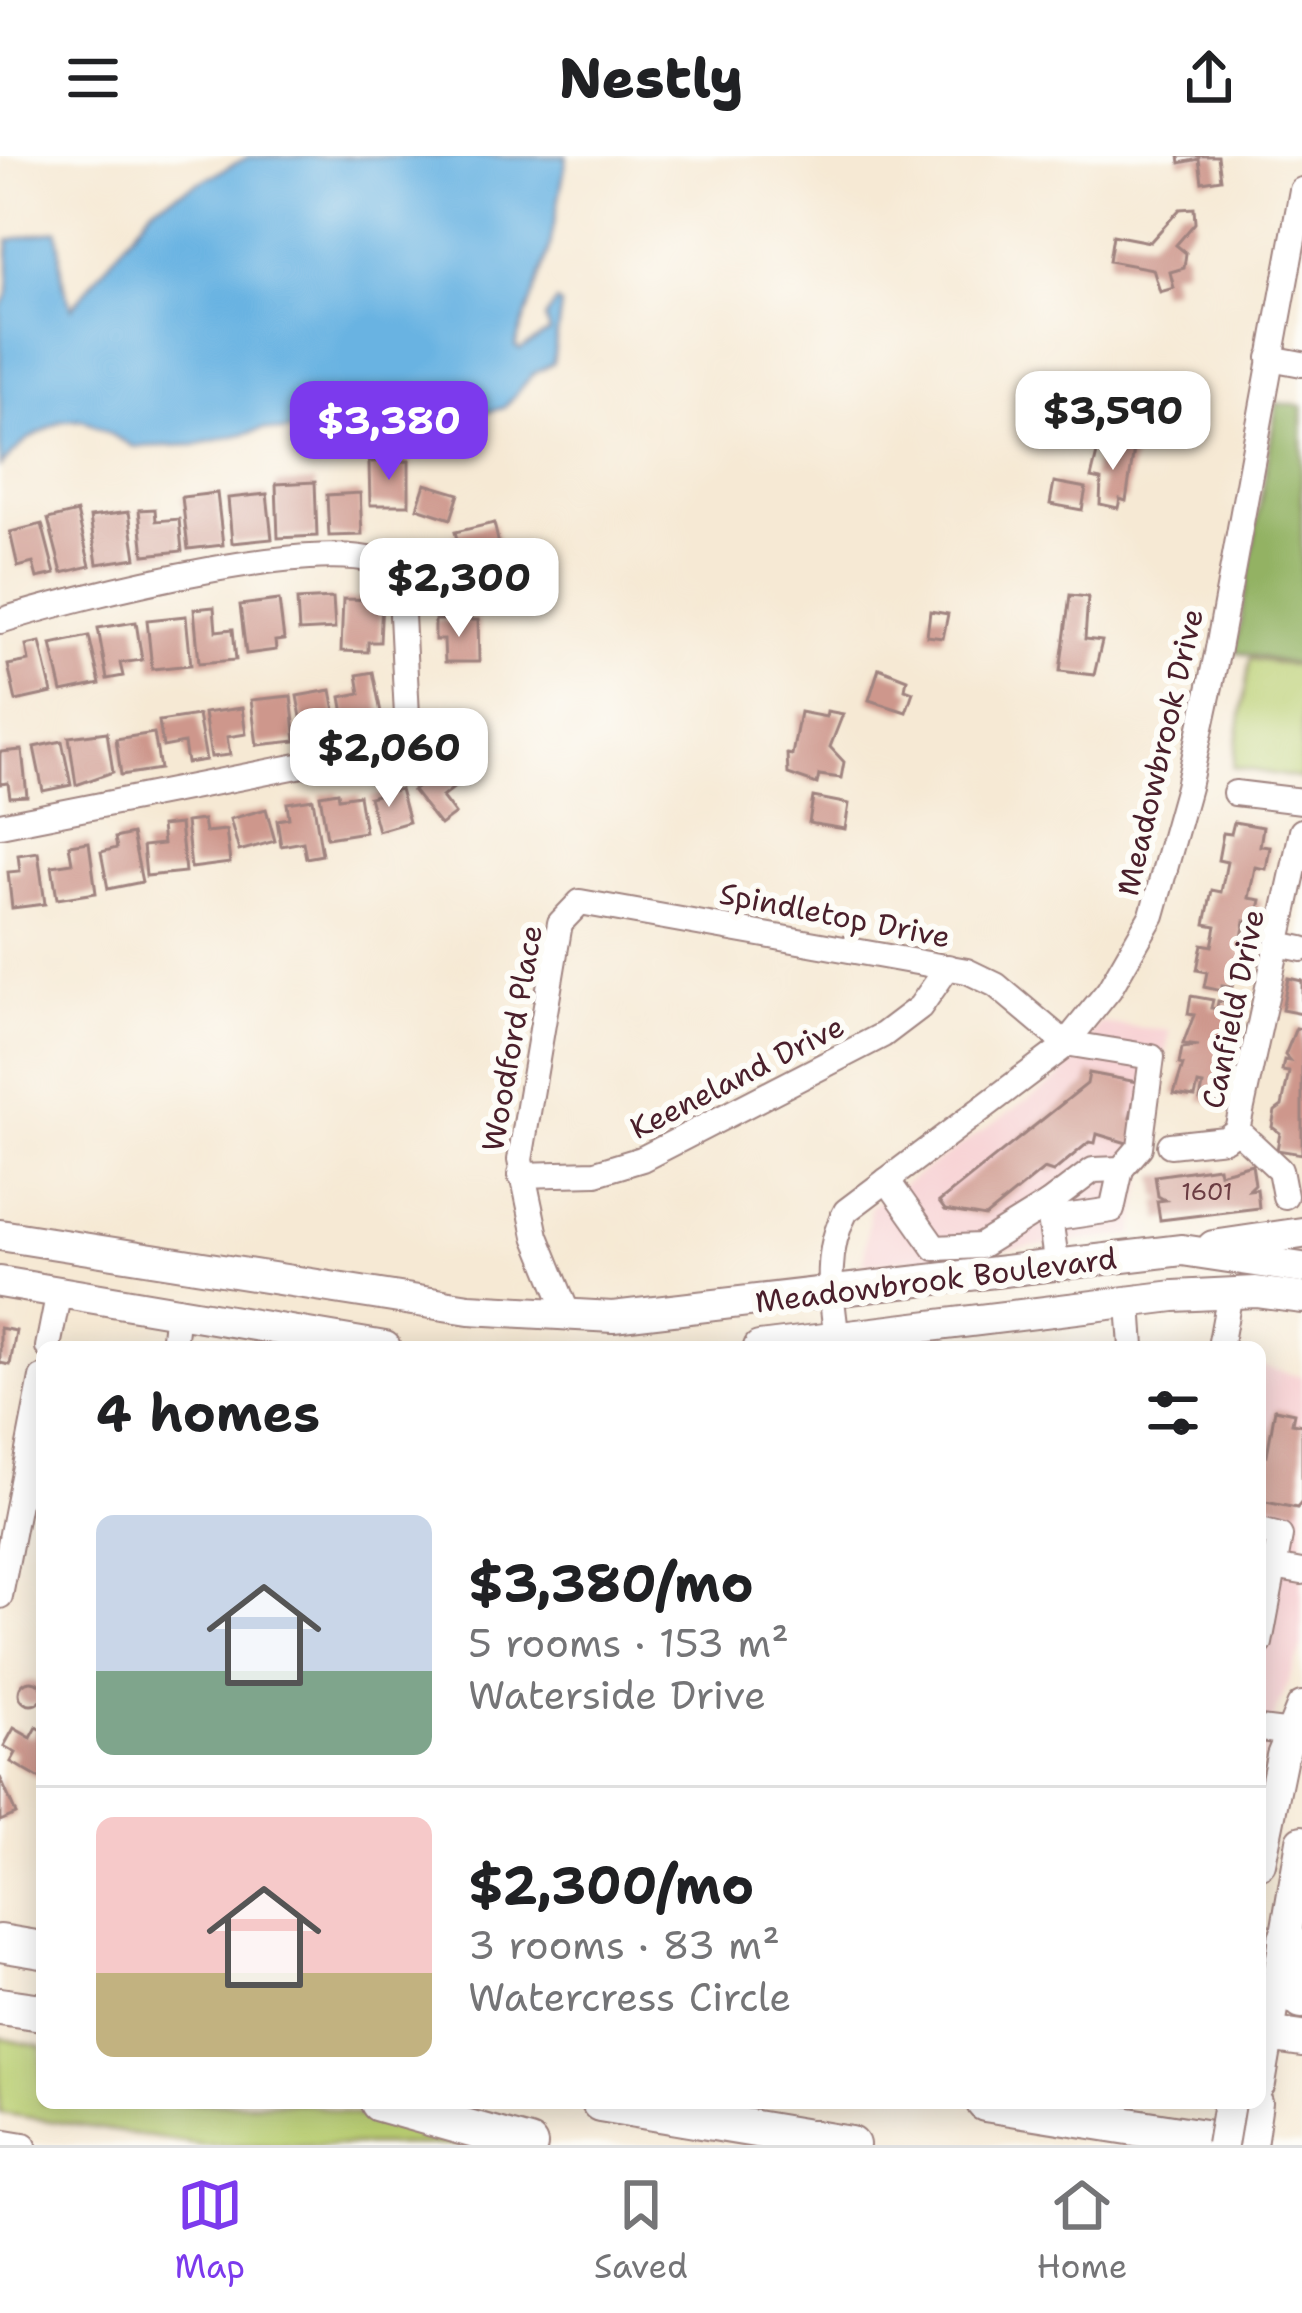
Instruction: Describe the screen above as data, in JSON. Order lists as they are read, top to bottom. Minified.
{"streets":{"main road":["Meadowbrook Boulevard"],"street":["Meadowbrook Drive","Spindletop Drive","Canfield Drive","Woodford Place","Keeneland Drive"]},"crossings":[["Meadowbrook Drive","Spindletop Drive"],["Meadowbrook Drive","Meadowbrook Boulevard"],["Spindletop Drive","Woodford Place"],["Spindletop Drive","Keeneland Drive"],["Woodford Place","Keeneland Drive"],["Woodford Place","Meadowbrook Boulevard"]],"house_numbers":["1601"],"page":{"header":"Nestly","price":["$3,590","$3,380","$2,300","$2,060"],"heading":"4 homes","list":[{"name":"$3,380/mo","note":"5 rooms · 153 m² · Waterside Drive"},{"name":"$2,300/mo","note":"3 rooms · 83 m² · Watercress Circle"}],"tabs":["Map","Saved","Home"]}}
